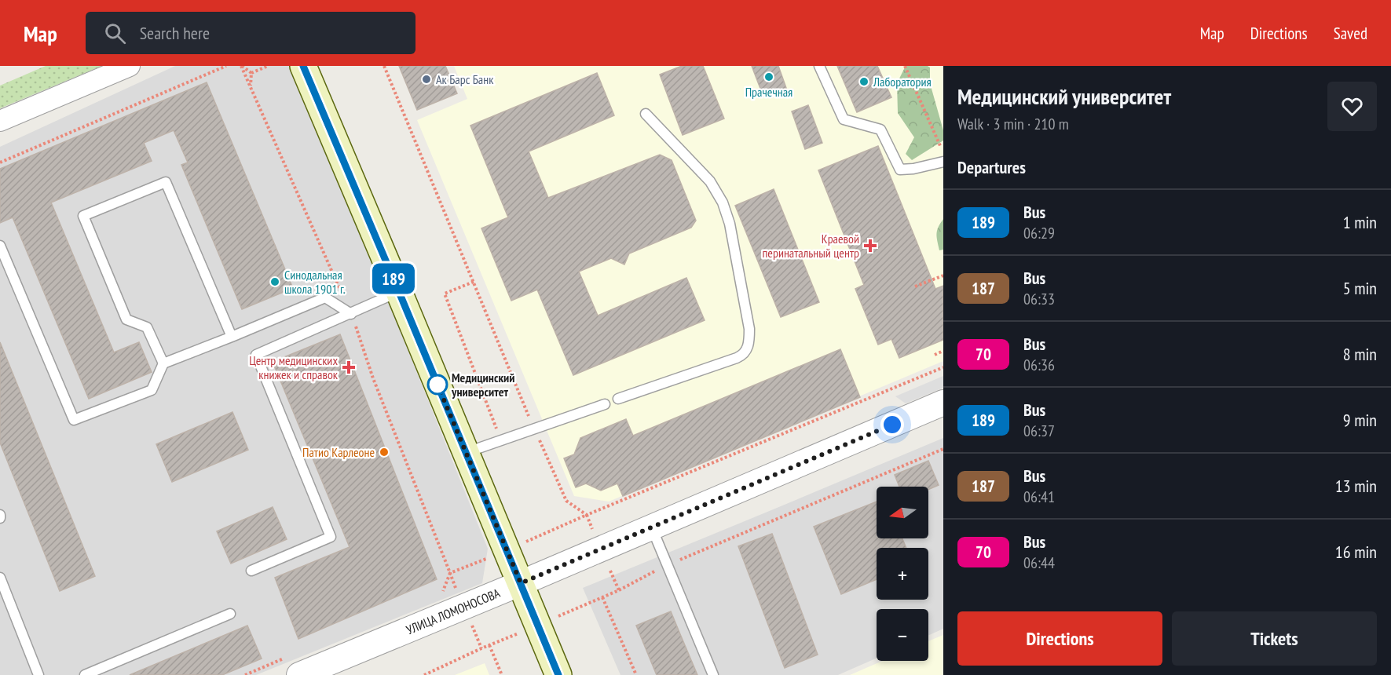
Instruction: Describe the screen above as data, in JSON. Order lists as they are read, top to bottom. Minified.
{"streets":{"street":["УЛИЦА ЛОМОНОСОВА"]},"places":{"other":["Прачечная","Ак Барс Банк","Лаборатория","Синодальная школа 1901 г.","Медицинский университет","Патио Карлеоне"],"health":["Краевой перинатальный центр","Центр медицинских книжек и справок"]},"lines":["bus line 189"],"north":"left","page":{"header":"Map","search":"Search here","nav":["Map","Directions","Saved"],"on_map":"189","heading":[["Медицинский университет","Walk · 3 min · 210 m"],"Departures"],"list":[{"mark":"189","name":"Bus","note":"06:29","value":"1 min"},{"mark":"187","name":"Bus","note":"06:33","value":"5 min"},{"mark":"70","name":"Bus","note":"06:36","value":"8 min"},{"mark":"189","name":"Bus","note":"06:37","value":"9 min"},{"mark":"187","name":"Bus","note":"06:41","value":"13 min"},{"mark":"70","name":"Bus","note":"06:44","value":"16 min"}],"map_buttons":["+","−"],"buttons":["Directions","Tickets"]}}
